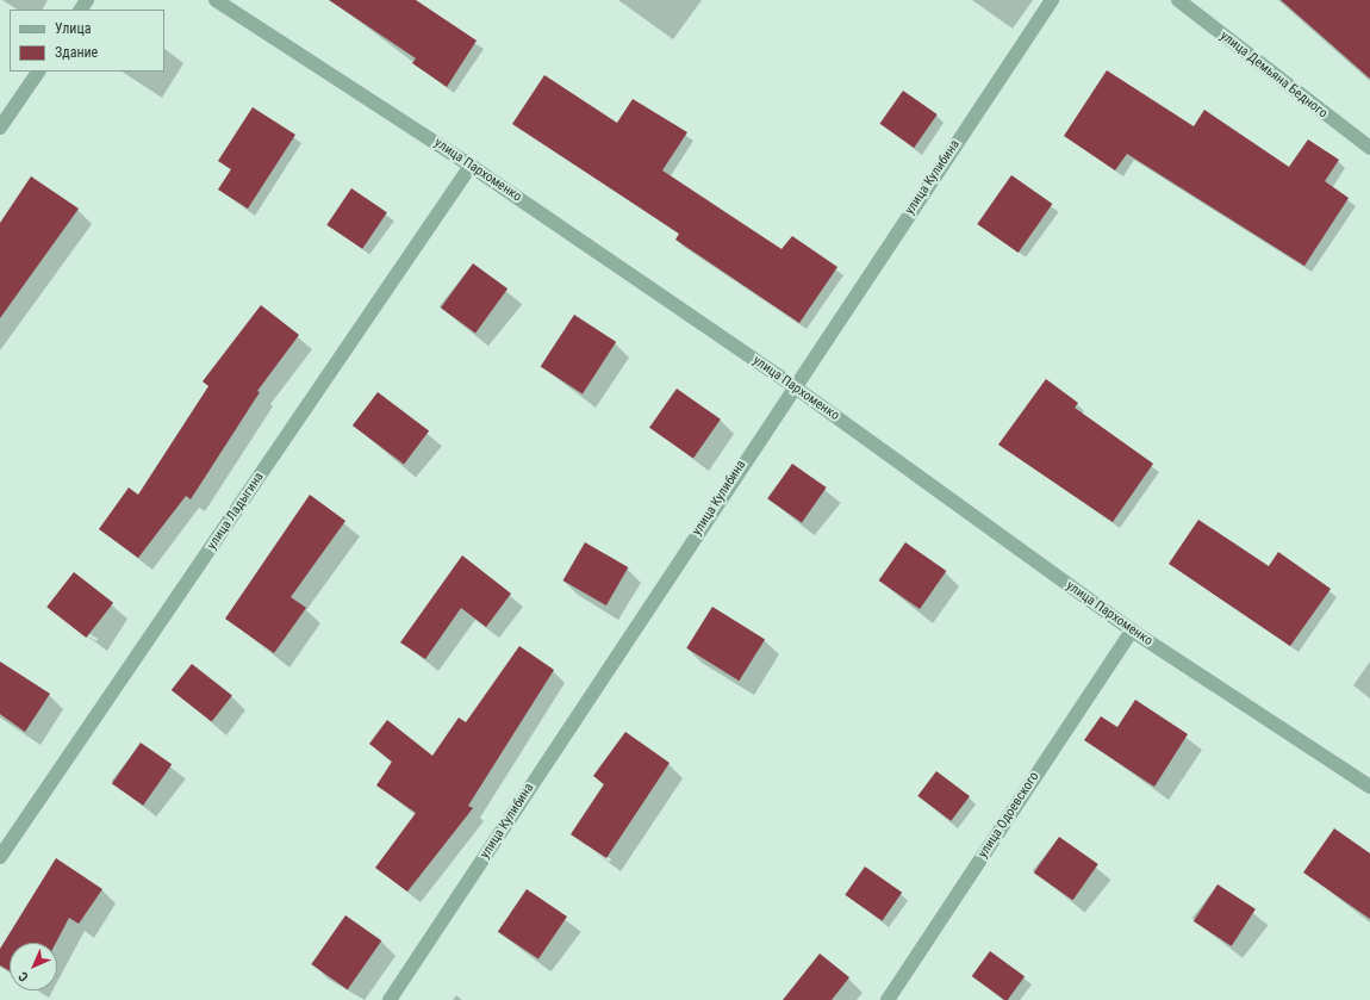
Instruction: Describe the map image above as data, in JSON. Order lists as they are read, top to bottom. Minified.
{"streets":{"street":["улица Демьяна Бедного","улица Пархоменко","улица Кулибина","улица Ладыгина","улица Одоевского"]},"crossings":[["улица Пархоменко","улица Кулибина"],["улица Пархоменко","улица Ладыгина"],["улица Пархоменко","улица Одоевского"]],"legend":["Улица","Здание"],"north":"bottom left"}
